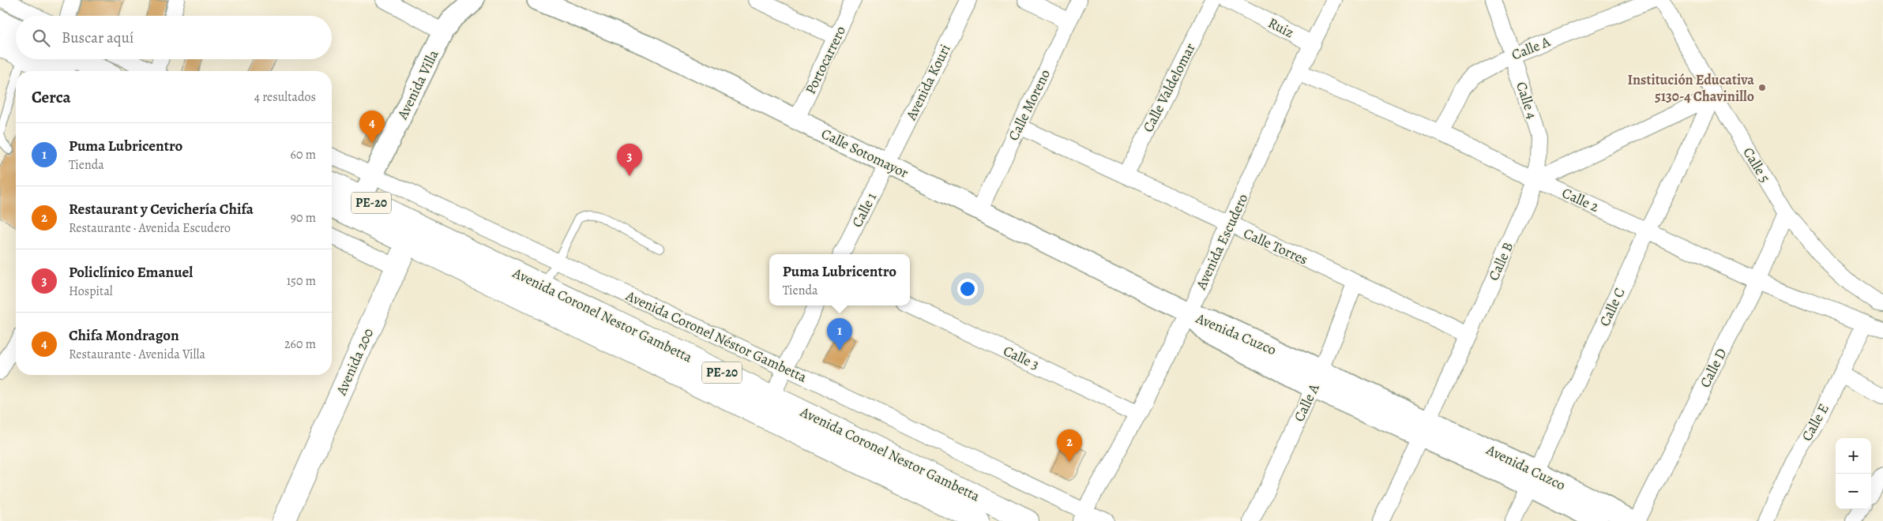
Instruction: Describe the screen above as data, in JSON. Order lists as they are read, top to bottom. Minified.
{"streets":{"main road":["PE-20","Avenida Coronel Nestor Gambetta","Avenida 200"],"street":["Ruiz","Calle A","Portocarrero","Avenida Kouri","Avenida Villa","Calle Valdelomar","Calle 4","Calle Moreno","Calle Sotomayor","Calle 5","Calle 2","Calle 1","Avenida Escudero","Calle Torres","Calle B","Calle C","Avenida Cuzco","Avenida Coronel Néstor Gambetta","Calle 3","Calle D","Calle E"]},"crossings":[["Ruiz","Avenida Escudero"],["Calle A","Calle 4"],["Calle A","Calle 2"],["Calle A","Calle Torres"],["Calle A","Avenida Cuzco"],["Portocarrero","Calle Sotomayor"],["Avenida Kouri","Calle Sotomayor"],["Avenida Kouri","Calle 1"],["Avenida Villa","Avenida Coronel Nestor Gambetta"],["Avenida Villa","Avenida Coronel Néstor Gambetta"],["Calle Valdelomar","Calle Torres"],["Calle 4","Calle 2"],["Calle 4","Calle B"],["Calle Moreno","Calle Sotomayor"],["Calle Moreno","Calle Torres"],["Calle Sotomayor","Calle 1"],["Calle Sotomayor","Avenida Escudero"],["Calle Sotomayor","Avenida Cuzco"],["Calle 5","Calle C"],["Calle 5","Calle D"],["Calle 2","Avenida Escudero"],["Calle 2","Calle B"],["Calle 2","Calle C"],["Calle 2","Calle D"],["Calle 2","Calle E"],["Avenida Escudero","Calle Torres"],["Avenida Escudero","Avenida Cuzco"],["Avenida Escudero","Avenida Coronel Néstor Gambetta"],["Avenida Escudero","Calle 3"],["Calle Torres","Calle B"],["Calle B","Avenida Cuzco"],["Calle C","Avenida Cuzco"],["Avenida Coronel Nestor Gambetta","Avenida 200"],["Avenida Cuzco","Calle D"],["Avenida Coronel Néstor Gambetta","Avenida 200"]],"places":["Institución Educativa 5130-4 Chavinillo"],"page":{"search":"Buscar aquí","heading":["Cerca","4 resultados"],"pins":["4","3","1","2"],"list":[{"mark":"1","name":"Puma Lubricentro","note":"Tienda","value":"60 m"},{"mark":"2","name":"Restaurant y Cevichería Chifa","note":"Restaurante · Avenida Escudero","value":"90 m"},{"mark":"3","name":"Policlínico Emanuel","note":"Hospital","value":"150 m"},{"mark":"4","name":"Chifa Mondragon","note":"Restaurante · Avenida Villa","value":"260 m"}],"popup":["Puma Lubricentro","Tienda"],"map_buttons":["+","−"]}}
